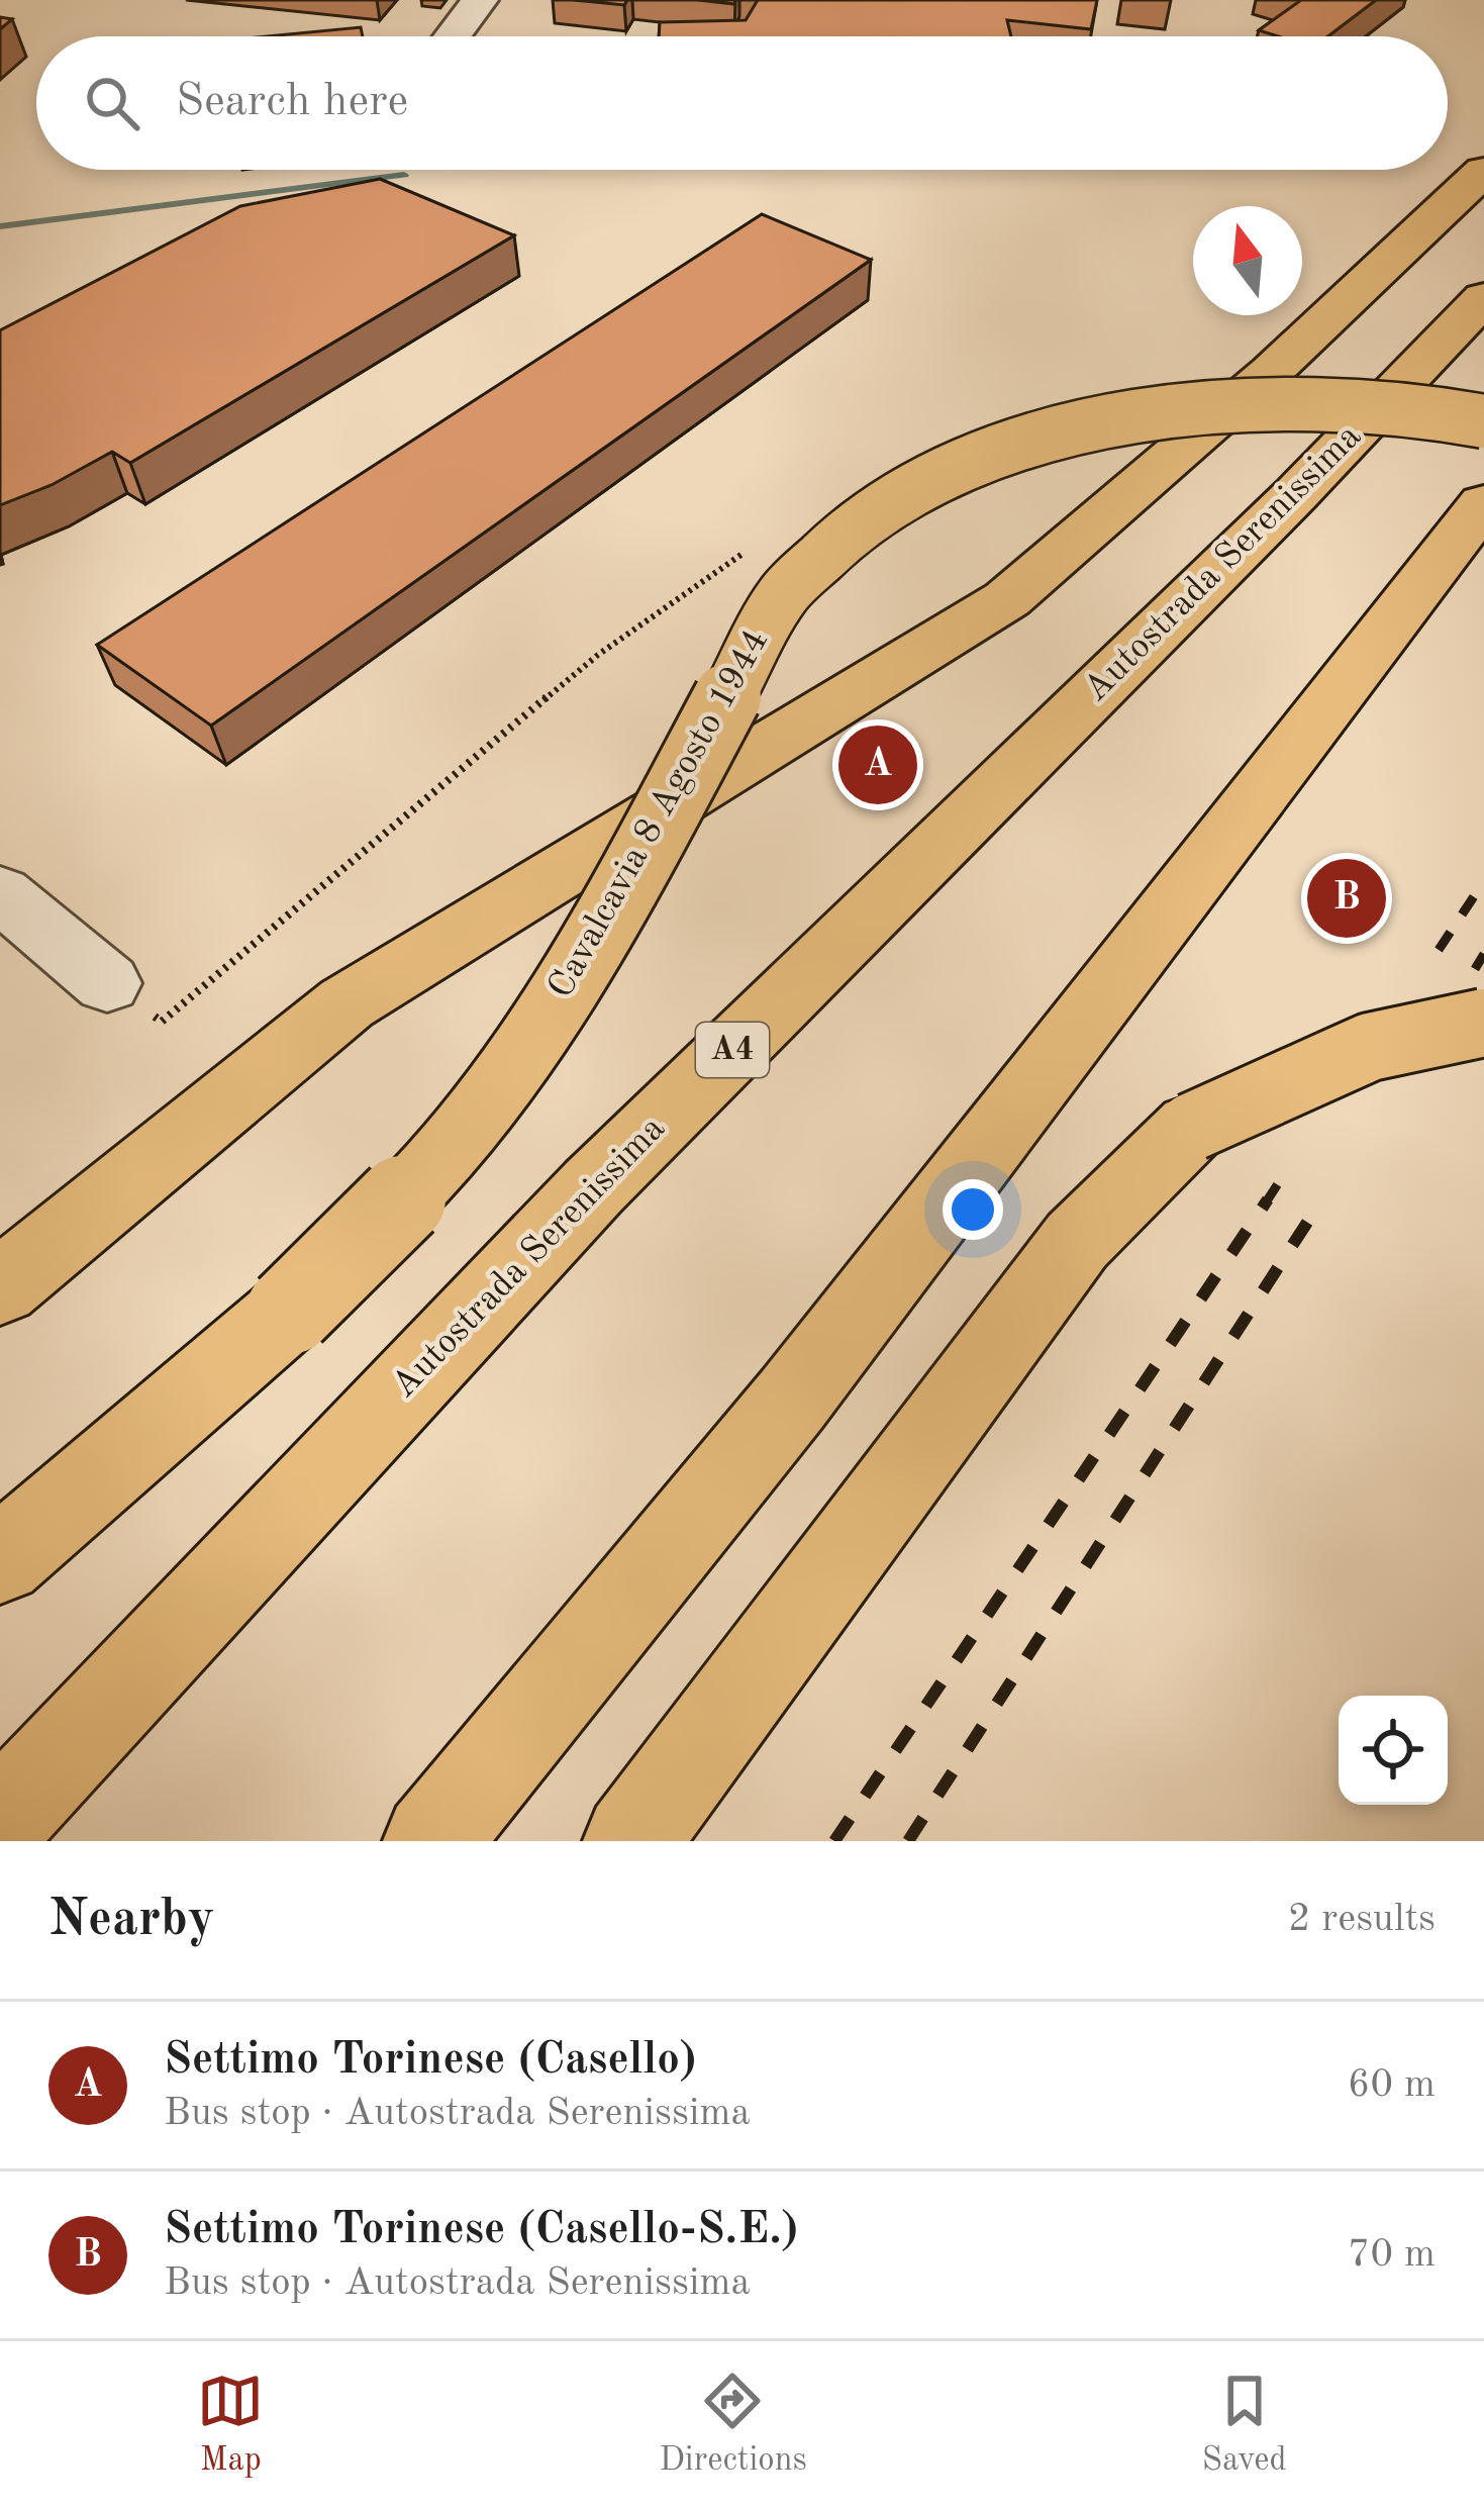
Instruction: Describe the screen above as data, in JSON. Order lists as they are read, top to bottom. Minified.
{"streets":{"main road":["Autostrada Serenissima","Cavalcavia 8 Agosto 1944","A4"]},"north":"top","page":{"search":"Search here","pins":["A","B"],"heading":["Nearby","2 results"],"list":[{"mark":"A","name":"Settimo Torinese (Casello)","note":"Bus stop · Autostrada Serenissima","value":"60 m"},{"mark":"B","name":"Settimo Torinese (Casello-S.E.)","note":"Bus stop · Autostrada Serenissima","value":"70 m"}],"nav":["Map","Directions","Saved"]}}
